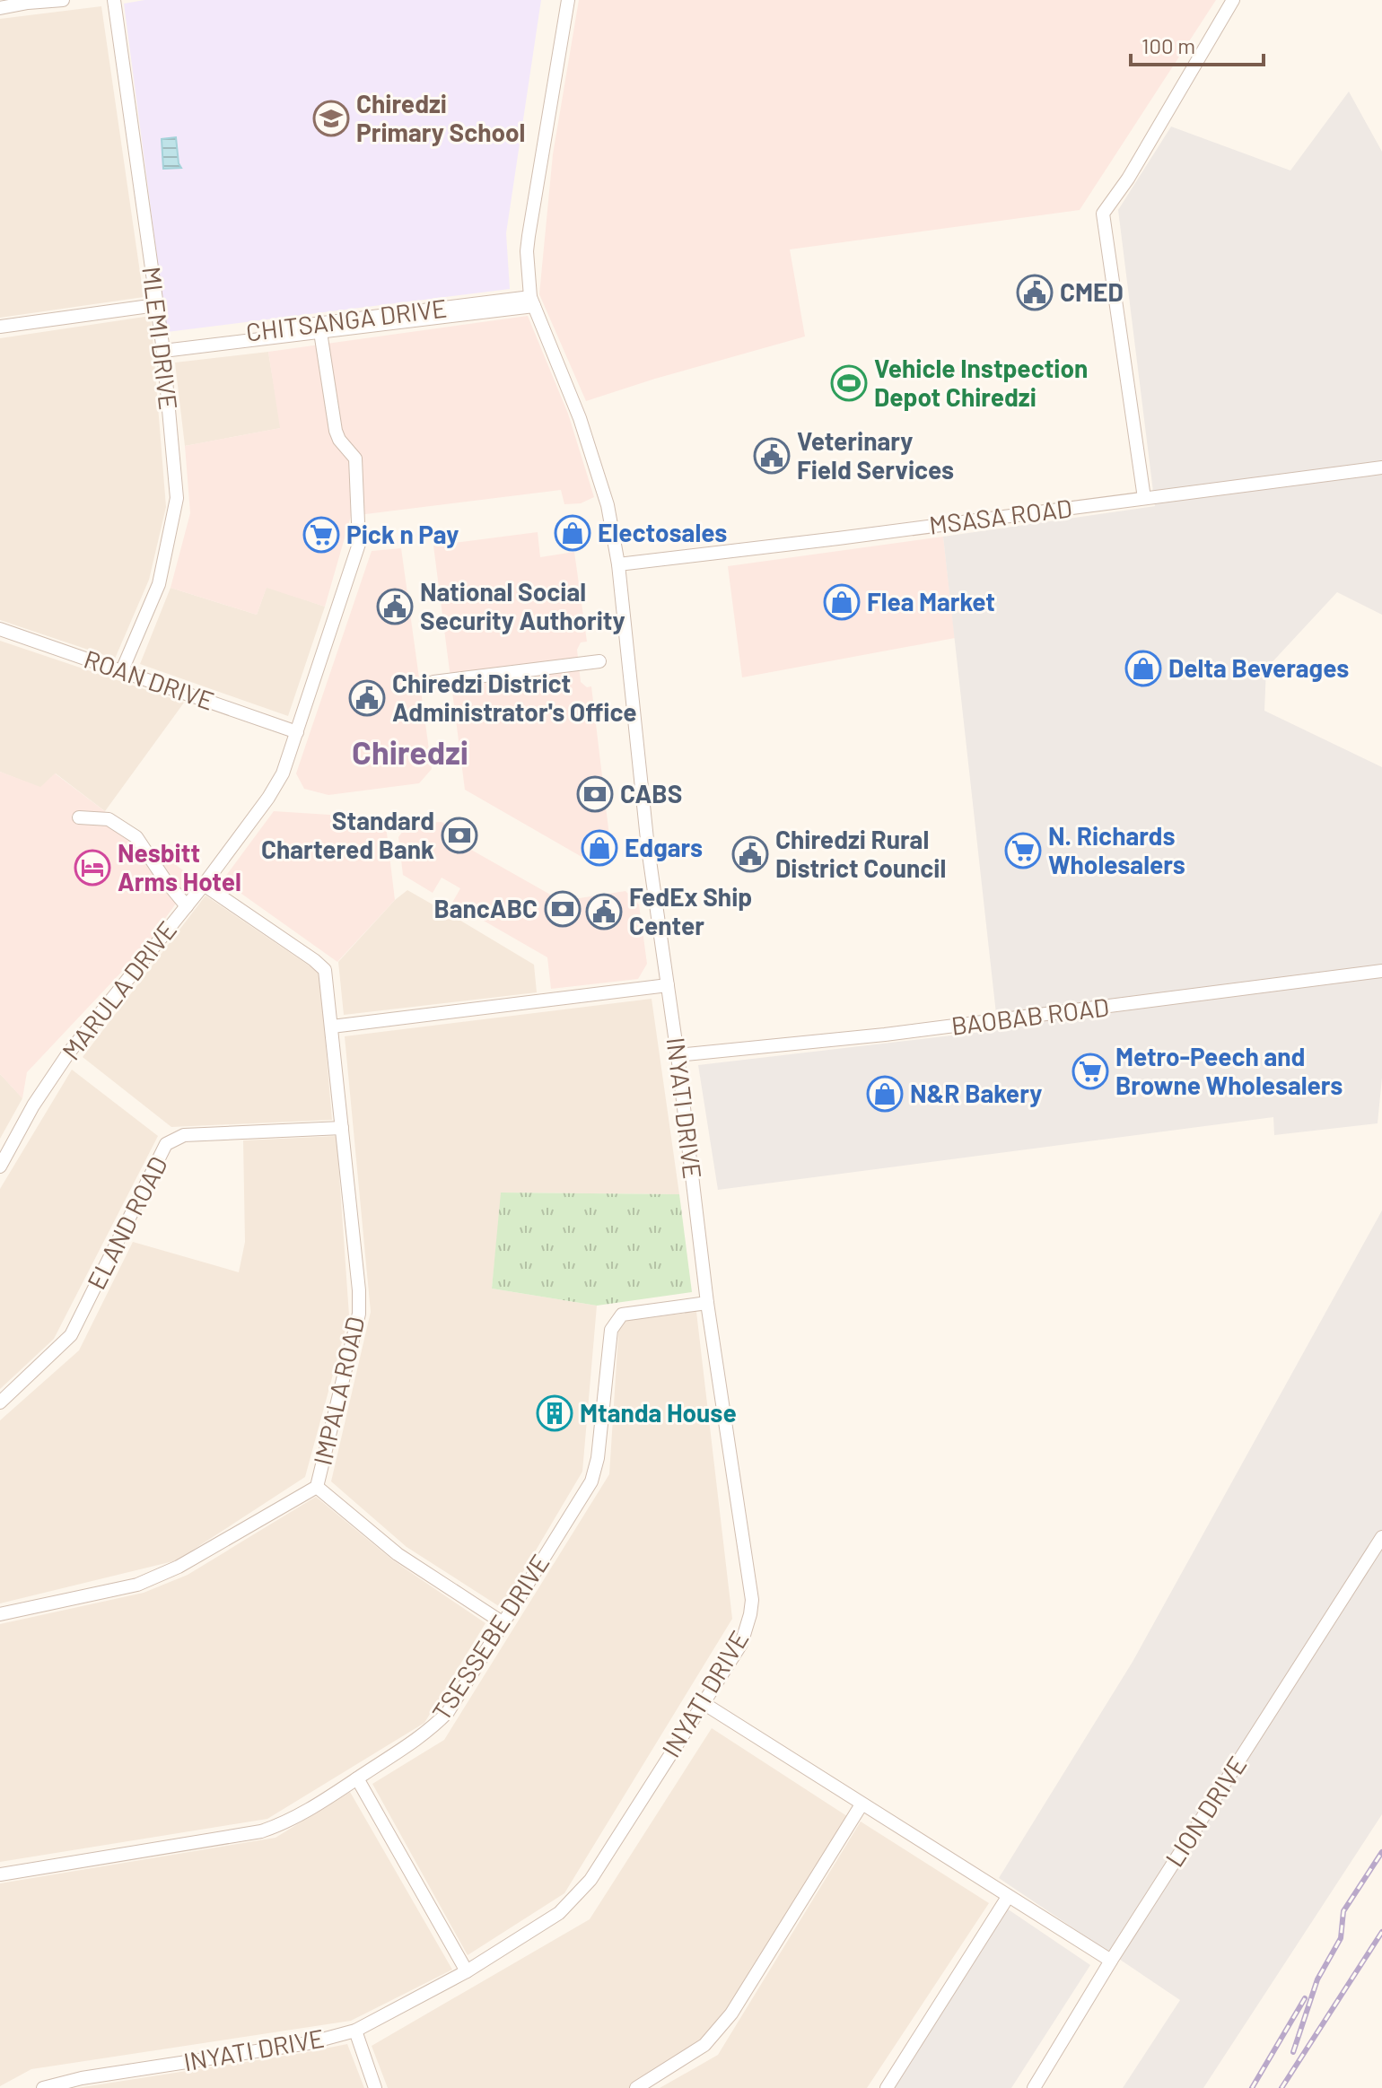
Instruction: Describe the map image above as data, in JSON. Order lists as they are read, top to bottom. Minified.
{"streets":{"street":["CHITSANGA DRIVE","MLEMI DRIVE","MSASA ROAD","ROAN DRIVE","MARULA DRIVE","BAOBAB ROAD","INYATI DRIVE","ELAND ROAD","IMPALA ROAD","TSESSEBE DRIVE","LION DRIVE"]},"crossings":[["CHITSANGA DRIVE","MLEMI DRIVE"],["CHITSANGA DRIVE","INYATI DRIVE"],["MLEMI DRIVE","ROAN DRIVE"],["MSASA ROAD","INYATI DRIVE"],["ROAN DRIVE","MARULA DRIVE"],["MARULA DRIVE","IMPALA ROAD"],["BAOBAB ROAD","INYATI DRIVE"],["INYATI DRIVE","TSESSEBE DRIVE"],["ELAND ROAD","IMPALA ROAD"]],"districts":["Chiredzi"],"places":{"school or university":["Chiredzi Primary School"],"public building":["CMED","Veterinary Field Services","National Social Security Authority","Chiredzi District Administrator's Office","Chiredzi Rural District Council","FedEx Ship Center"],"sports":["Vehicle Instpection Depot Chiredzi"],"shop":["Electosales","Flea Market","Delta Beverages","Edgars","N&R Bakery"],"supermarket":["Pick n Pay","N. Richards Wholesalers","Metro-Peech and Browne Wholesalers"],"bank":["CABS","Standard Chartered Bank","BancABC"],"hotel":["Nesbitt Arms Hotel"],"building":["Mtanda House"]},"scale_bar":"100 m"}
